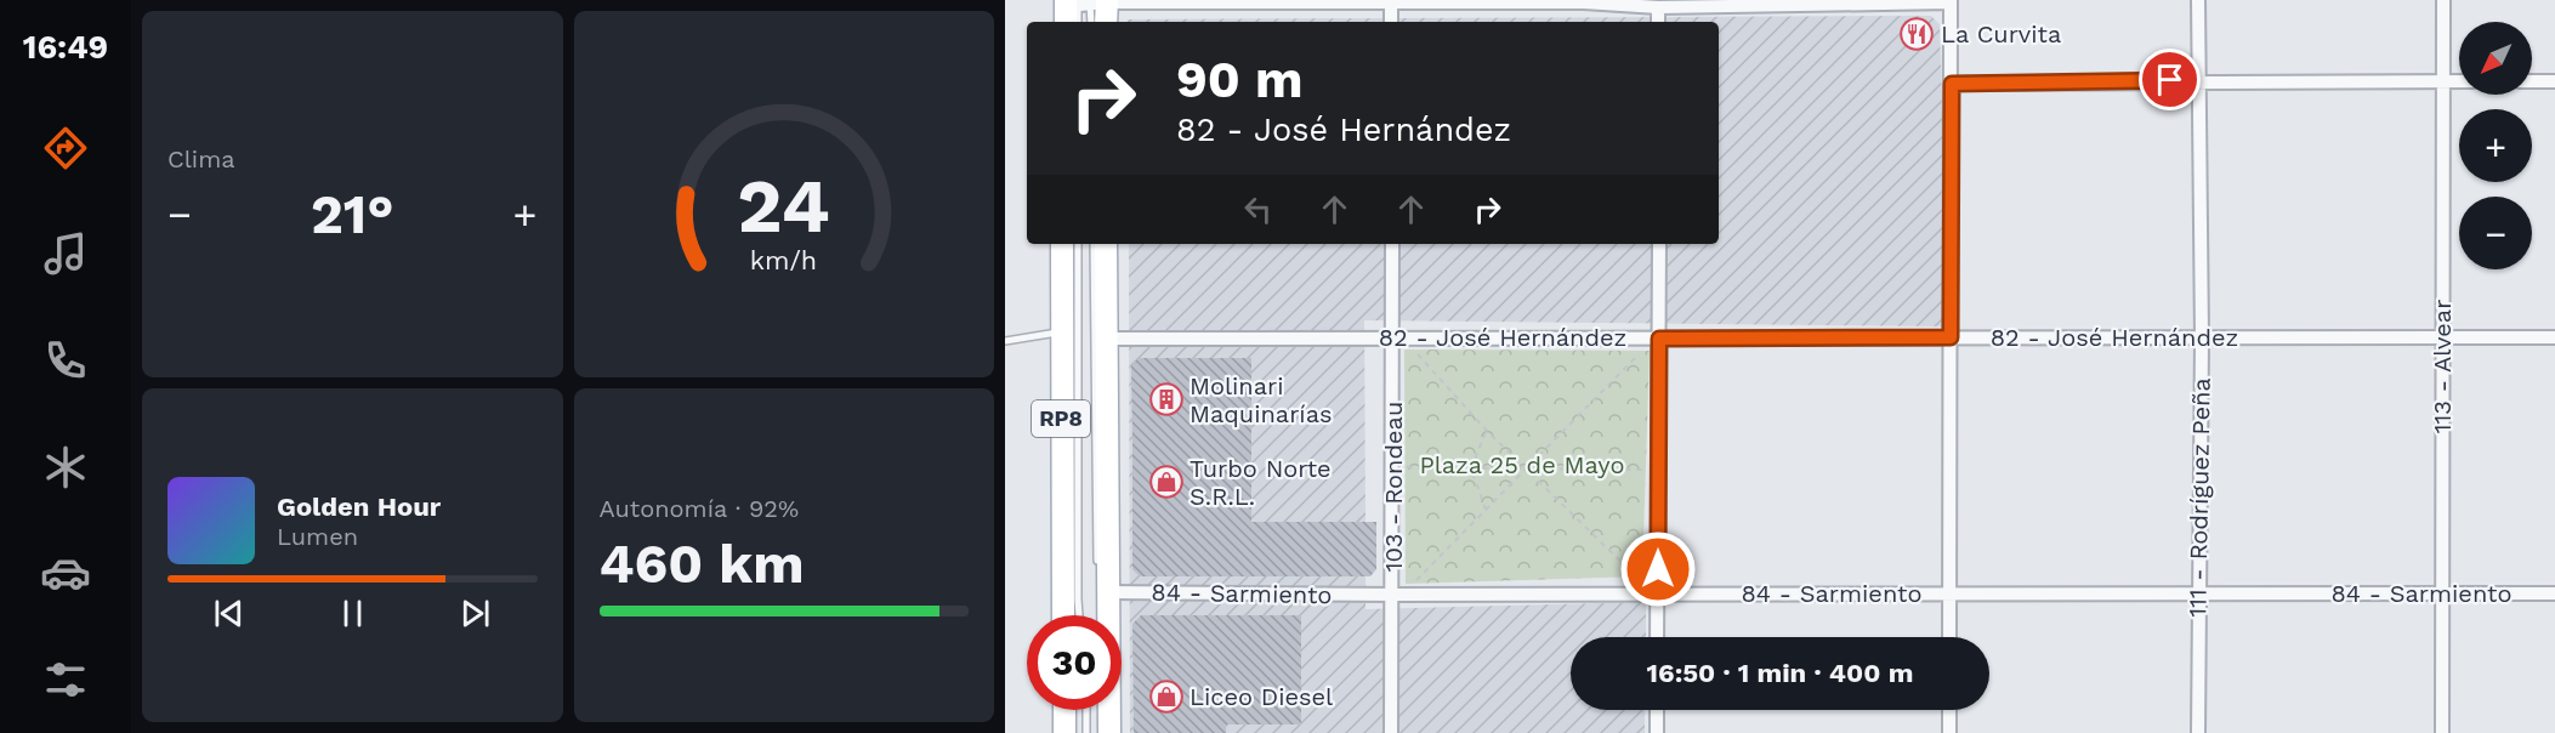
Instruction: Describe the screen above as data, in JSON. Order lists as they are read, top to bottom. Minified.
{"streets":{"main road":["RP8"],"street":["82 - José Hernández","113 - Alvear","103 - Rondeau","111 - Rodríguez Peña","84 - Sarmiento"]},"crossings":[["82 - José Hernández","113 - Alvear"],["82 - José Hernández","RP8"],["82 - José Hernández","103 - Rondeau"],["82 - José Hernández","111 - Rodríguez Peña"],["113 - Alvear","84 - Sarmiento"],["RP8","84 - Sarmiento"],["103 - Rondeau","84 - Sarmiento"],["111 - Rodríguez Peña","84 - Sarmiento"]],"parks":["Plaza 25 de Mayo"],"places":{"restaurant":["La Curvita"],"building":["Molinari Maquinarías"],"shop":["Turbo Norte S.R.L.","Liceo Diesel"]},"north":"bottom left","page":{"tabs":"16:49","tile":["Clima",["Autonomía · 92%","460 km"]],"map_buttons":["+","−"],"turn":["90 m","82 - José Hernández"],"heat":["−","21°","+"],"song":["Golden Hour","Lumen"],"limit":"30","trip":"16:50 · 1 min · 400 m","gauge":["24","km/h"]}}
